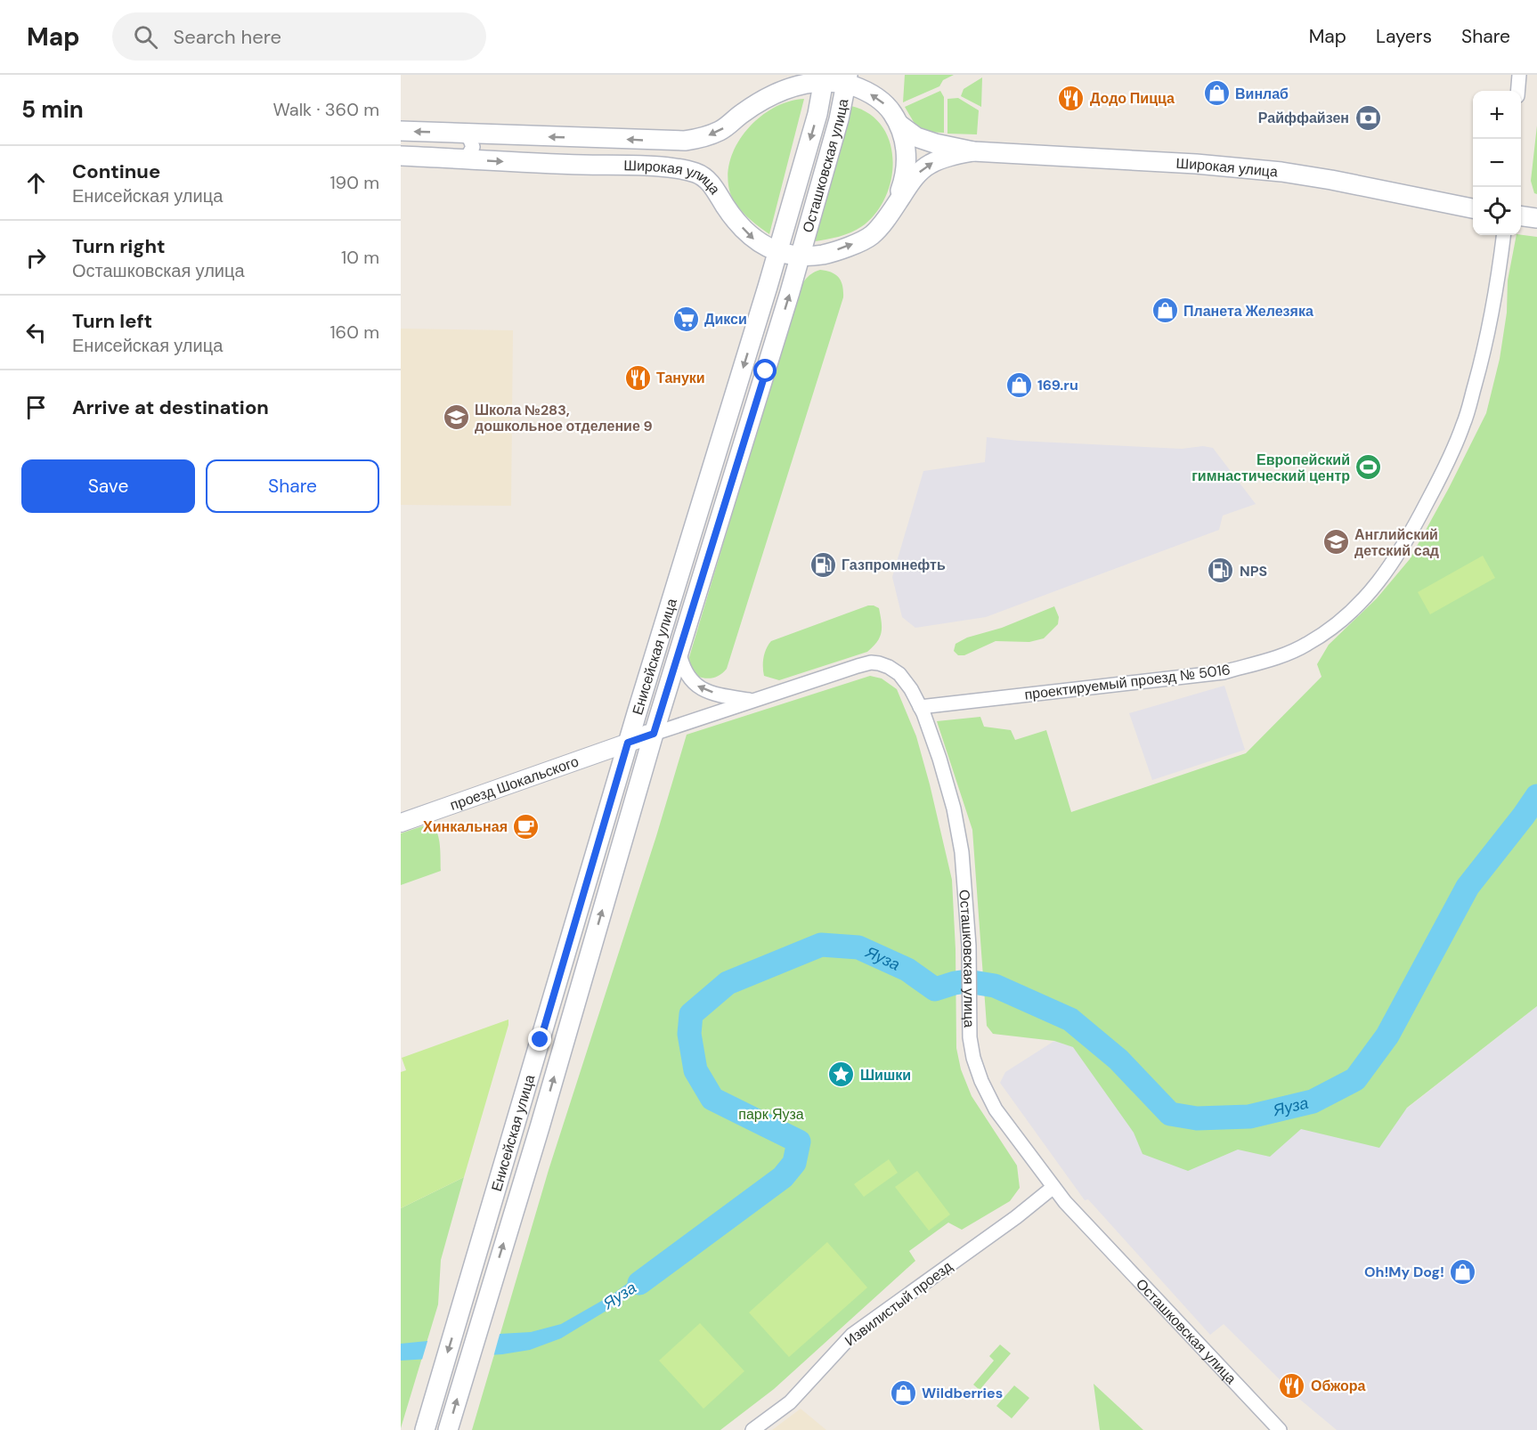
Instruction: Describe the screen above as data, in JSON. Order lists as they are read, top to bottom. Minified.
{"streets":{"main road":["Осташковская улица","Широкая улица","Енисейская улица"],"street":["проектируемый проезд № 5016","проезд Шокальского","Извилистый проезд"]},"crossings":[["Осташковская улица","Широкая улица"],["Осташковская улица","Енисейская улица"],["Осташковская улица","проектируемый проезд № 5016"],["Осташковская улица","проезд Шокальского"],["Осташковская улица","Извилистый проезд"],["Широкая улица","Енисейская улица"],["Енисейская улица","проезд Шокальского"]],"water":["Яуза"],"parks":["парк Яуза"],"places":{"shop":["Винлаб","Планета Железяка","169.ru","Oh!My Dog!","Wildberries"],"restaurant":["Додо Пицца","Тануки","Обжора"],"bank":["Райффайзен"],"supermarket":["Дикси"],"school or university":["Школа №283, дошкольное отделение 9","Английский детский сад"],"sports":["Европейский гимнастический центр"],"fuel station":["Газпромнефть","NPS"],"cafe":["Хинкальная"],"place":["Шишки"]},"page":{"header":"Map","search":"Search here","nav":["Map","Layers","Share"],"heading":["5 min","Walk · 360 m"],"map_buttons":["+","−"],"list":[["Continue","Енисейская улица","190 m"],["Turn right","Осташковская улица","10 m"],["Turn left","Енисейская улица","160 m"],"Arrive at destination"],"buttons":["Save","Share"]}}
